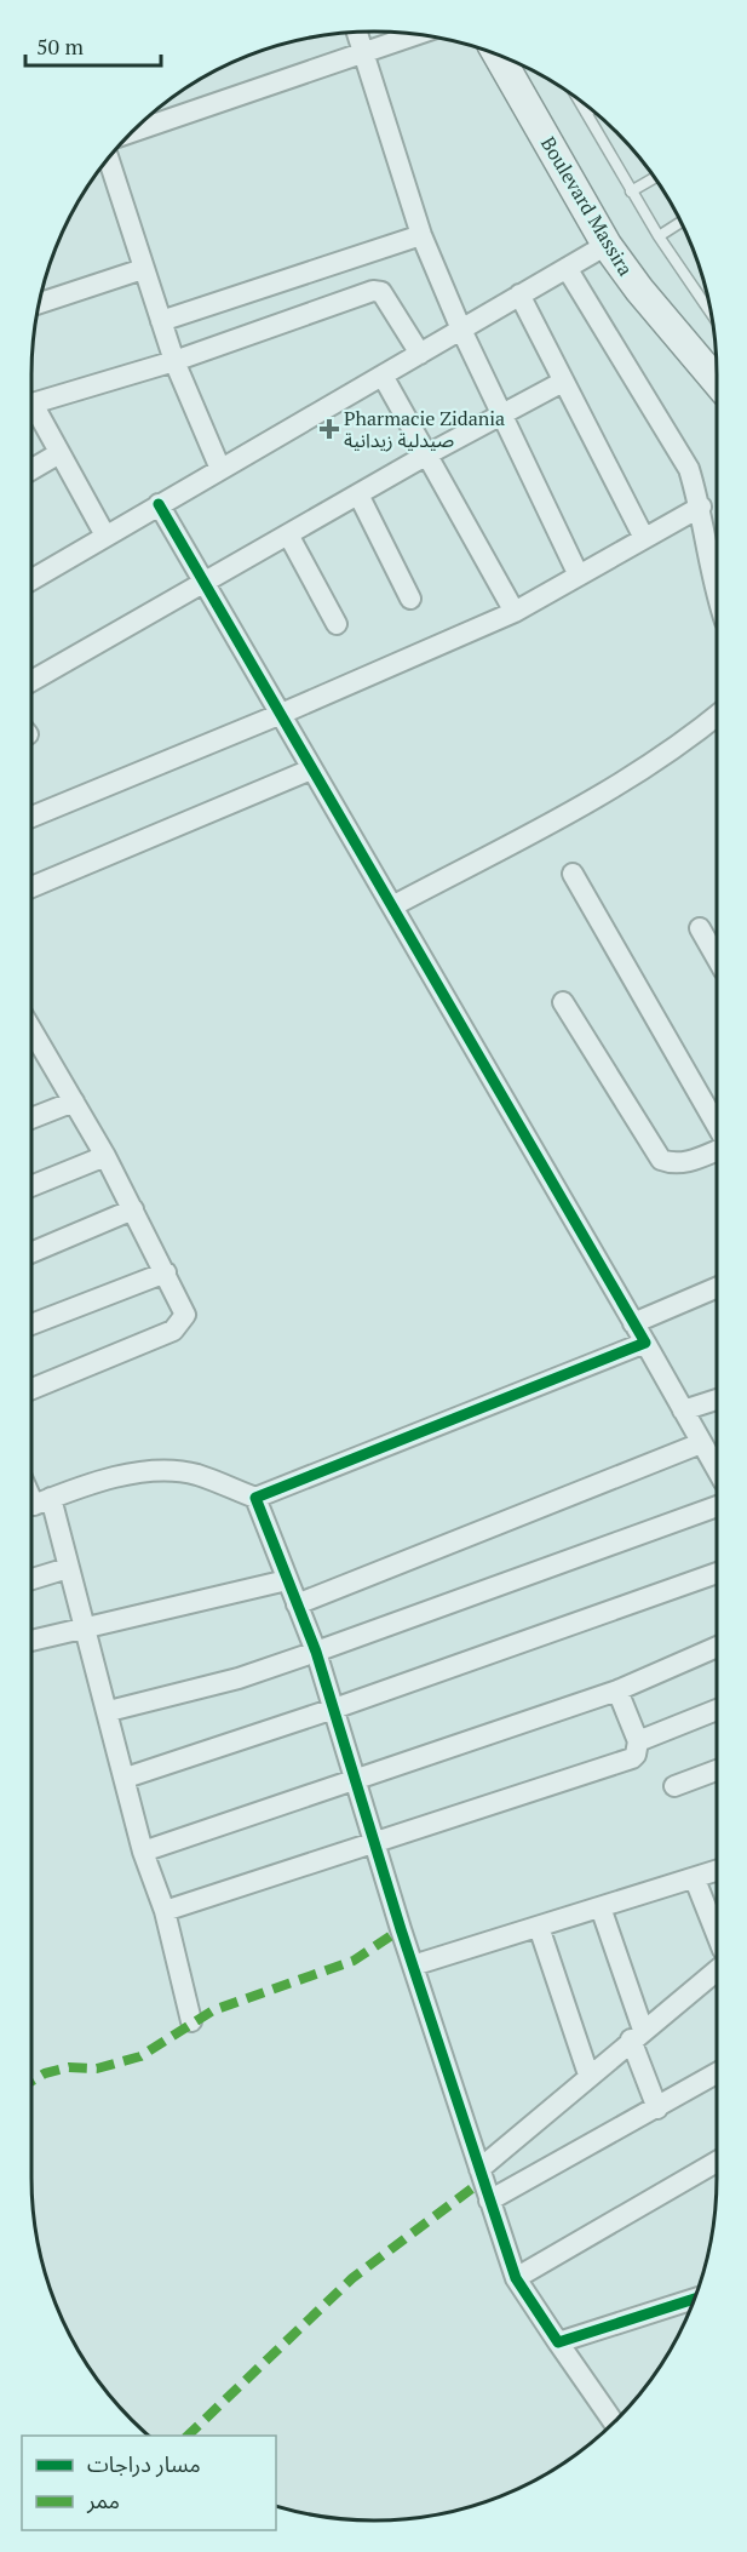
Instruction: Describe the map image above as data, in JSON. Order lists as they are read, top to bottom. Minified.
{"streets":{"main road":["Boulevard Massira"]},"places":{"health":["Pharmacie Zidania صيدلية زيدانية"]},"legend":["مسار دراجات","ممر"],"scale_bar":"50 m"}
